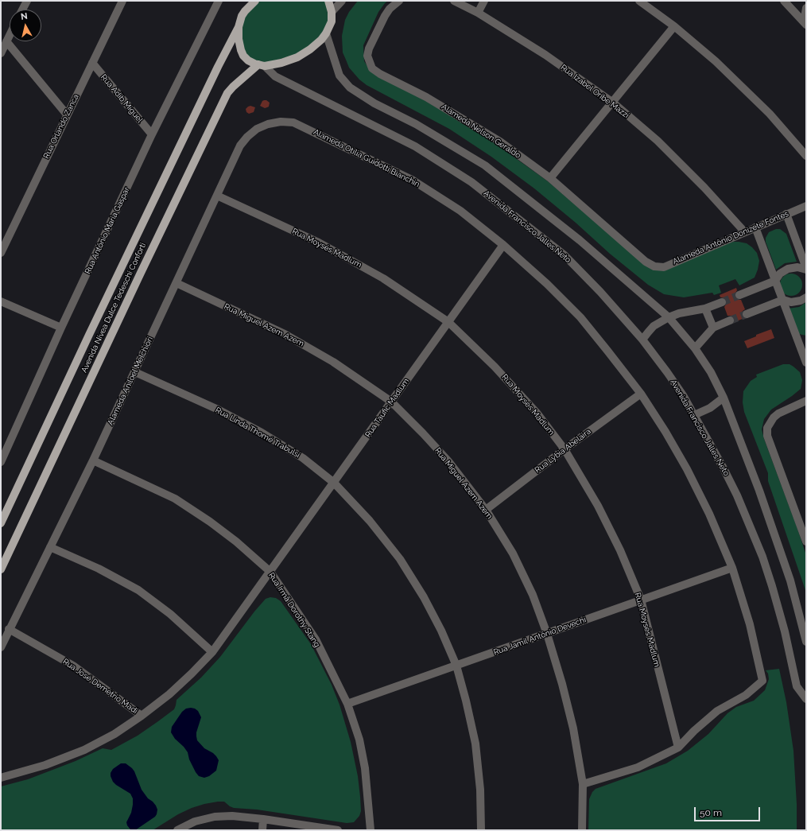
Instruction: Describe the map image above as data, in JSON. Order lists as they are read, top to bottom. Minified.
{"streets":{"main road":["Avenida Nívea Dulce Tedeschi Conforti"],"street":["Rua Izabel Oribe Mazzi","Rua Adib Miguel","Rua Orlando Zanca","Alameda Nelson Geraldo","Alameda Otília Guidotti Bianchin","Avenida Francisco Jalles Neto","Rua Antônio Maria Gaspar","Alameda Antônio Donizete Fontes","Rua Moysés Madlum","Rua Miguel Azem Azem","Alameda Aniloel Melchiori","Rua Taufic Madlum","Rua Linda Thomé Trabulsi","Rua Lybia Abelaira","Rua Irmã Dorothy Stang","Rua Jamil Antônio Devechi","Rua José Demétrio Madi"]},"crossings":[["Rua Izabel Oribe Mazzi","Alameda Antônio Donizete Fontes"],["Rua Adib Miguel","Rua Orlando Zanca"],["Rua Adib Miguel","Rua Antônio Maria Gaspar"],["Alameda Nelson Geraldo","Alameda Antônio Donizete Fontes"],["Alameda Otília Guidotti Bianchin","Rua Moysés Madlum"],["Alameda Otília Guidotti Bianchin","Alameda Aniloel Melchiori"],["Alameda Otília Guidotti Bianchin","Rua Taufic Madlum"],["Alameda Otília Guidotti Bianchin","Rua Lybia Abelaira"],["Alameda Otília Guidotti Bianchin","Rua Jamil Antônio Devechi"],["Avenida Francisco Jalles Neto","Avenida Nívea Dulce Tedeschi Conforti"],["Rua Moysés Madlum","Alameda Aniloel Melchiori"],["Rua Moysés Madlum","Rua Taufic Madlum"],["Rua Moysés Madlum","Rua Lybia Abelaira"],["Rua Moysés Madlum","Rua Jamil Antônio Devechi"],["Rua Miguel Azem Azem","Alameda Aniloel Melchiori"],["Rua Miguel Azem Azem","Rua Taufic Madlum"],["Rua Miguel Azem Azem","Rua Lybia Abelaira"],["Rua Miguel Azem Azem","Rua Jamil Antônio Devechi"],["Alameda Aniloel Melchiori","Rua Linda Thomé Trabulsi"],["Alameda Aniloel Melchiori","Rua Irmã Dorothy Stang"],["Alameda Aniloel Melchiori","Rua José Demétrio Madi"],["Rua Taufic Madlum","Rua Linda Thomé Trabulsi"],["Rua Taufic Madlum","Rua Irmã Dorothy Stang"],["Rua Taufic Madlum","Rua José Demétrio Madi"],["Rua Linda Thomé Trabulsi","Rua Jamil Antônio Devechi"],["Rua Irmã Dorothy Stang","Rua Jamil Antônio Devechi"]],"scale_bar":"50 m","north":"top"}
